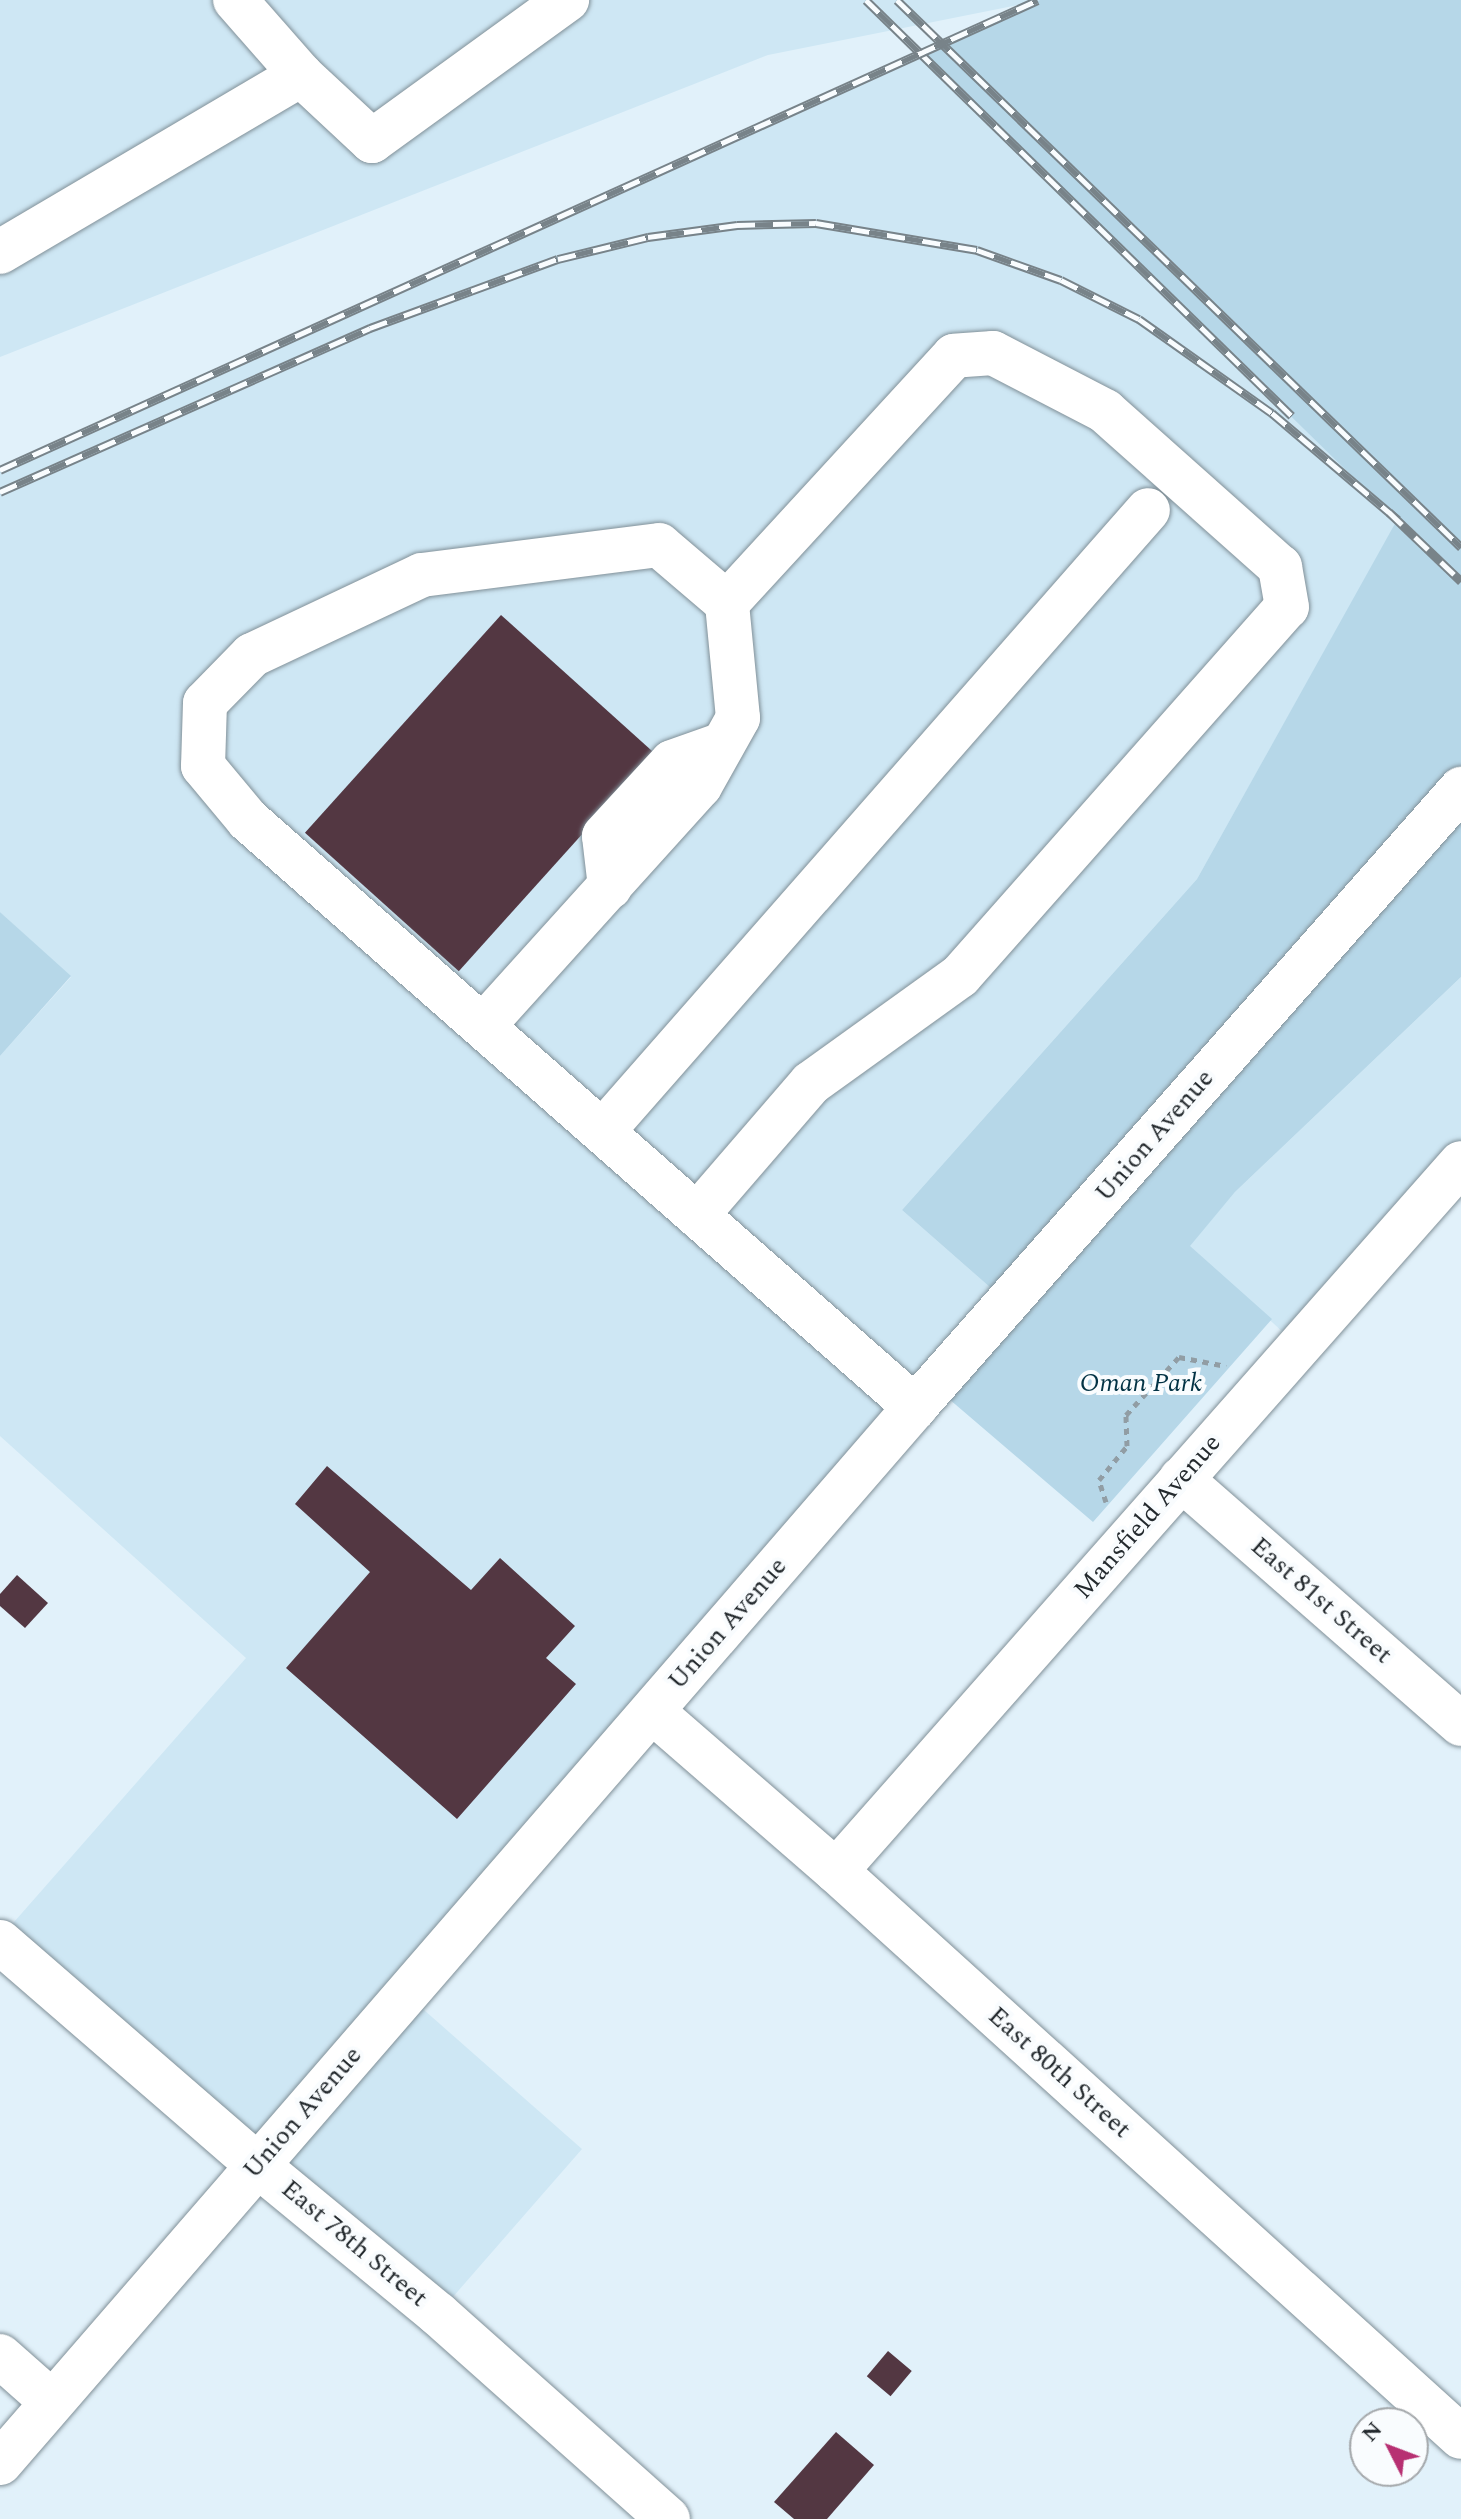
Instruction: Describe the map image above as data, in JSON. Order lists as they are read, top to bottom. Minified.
{"streets":{"street":["Union Avenue","Mansfield Avenue","East 81st Street","East 80th Street","East 78th Street"]},"crossings":[["Union Avenue","East 80th Street"],["Union Avenue","East 78th Street"],["Mansfield Avenue","East 81st Street"],["Mansfield Avenue","East 80th Street"]],"parks":["Oman Park"],"north":"top left"}
